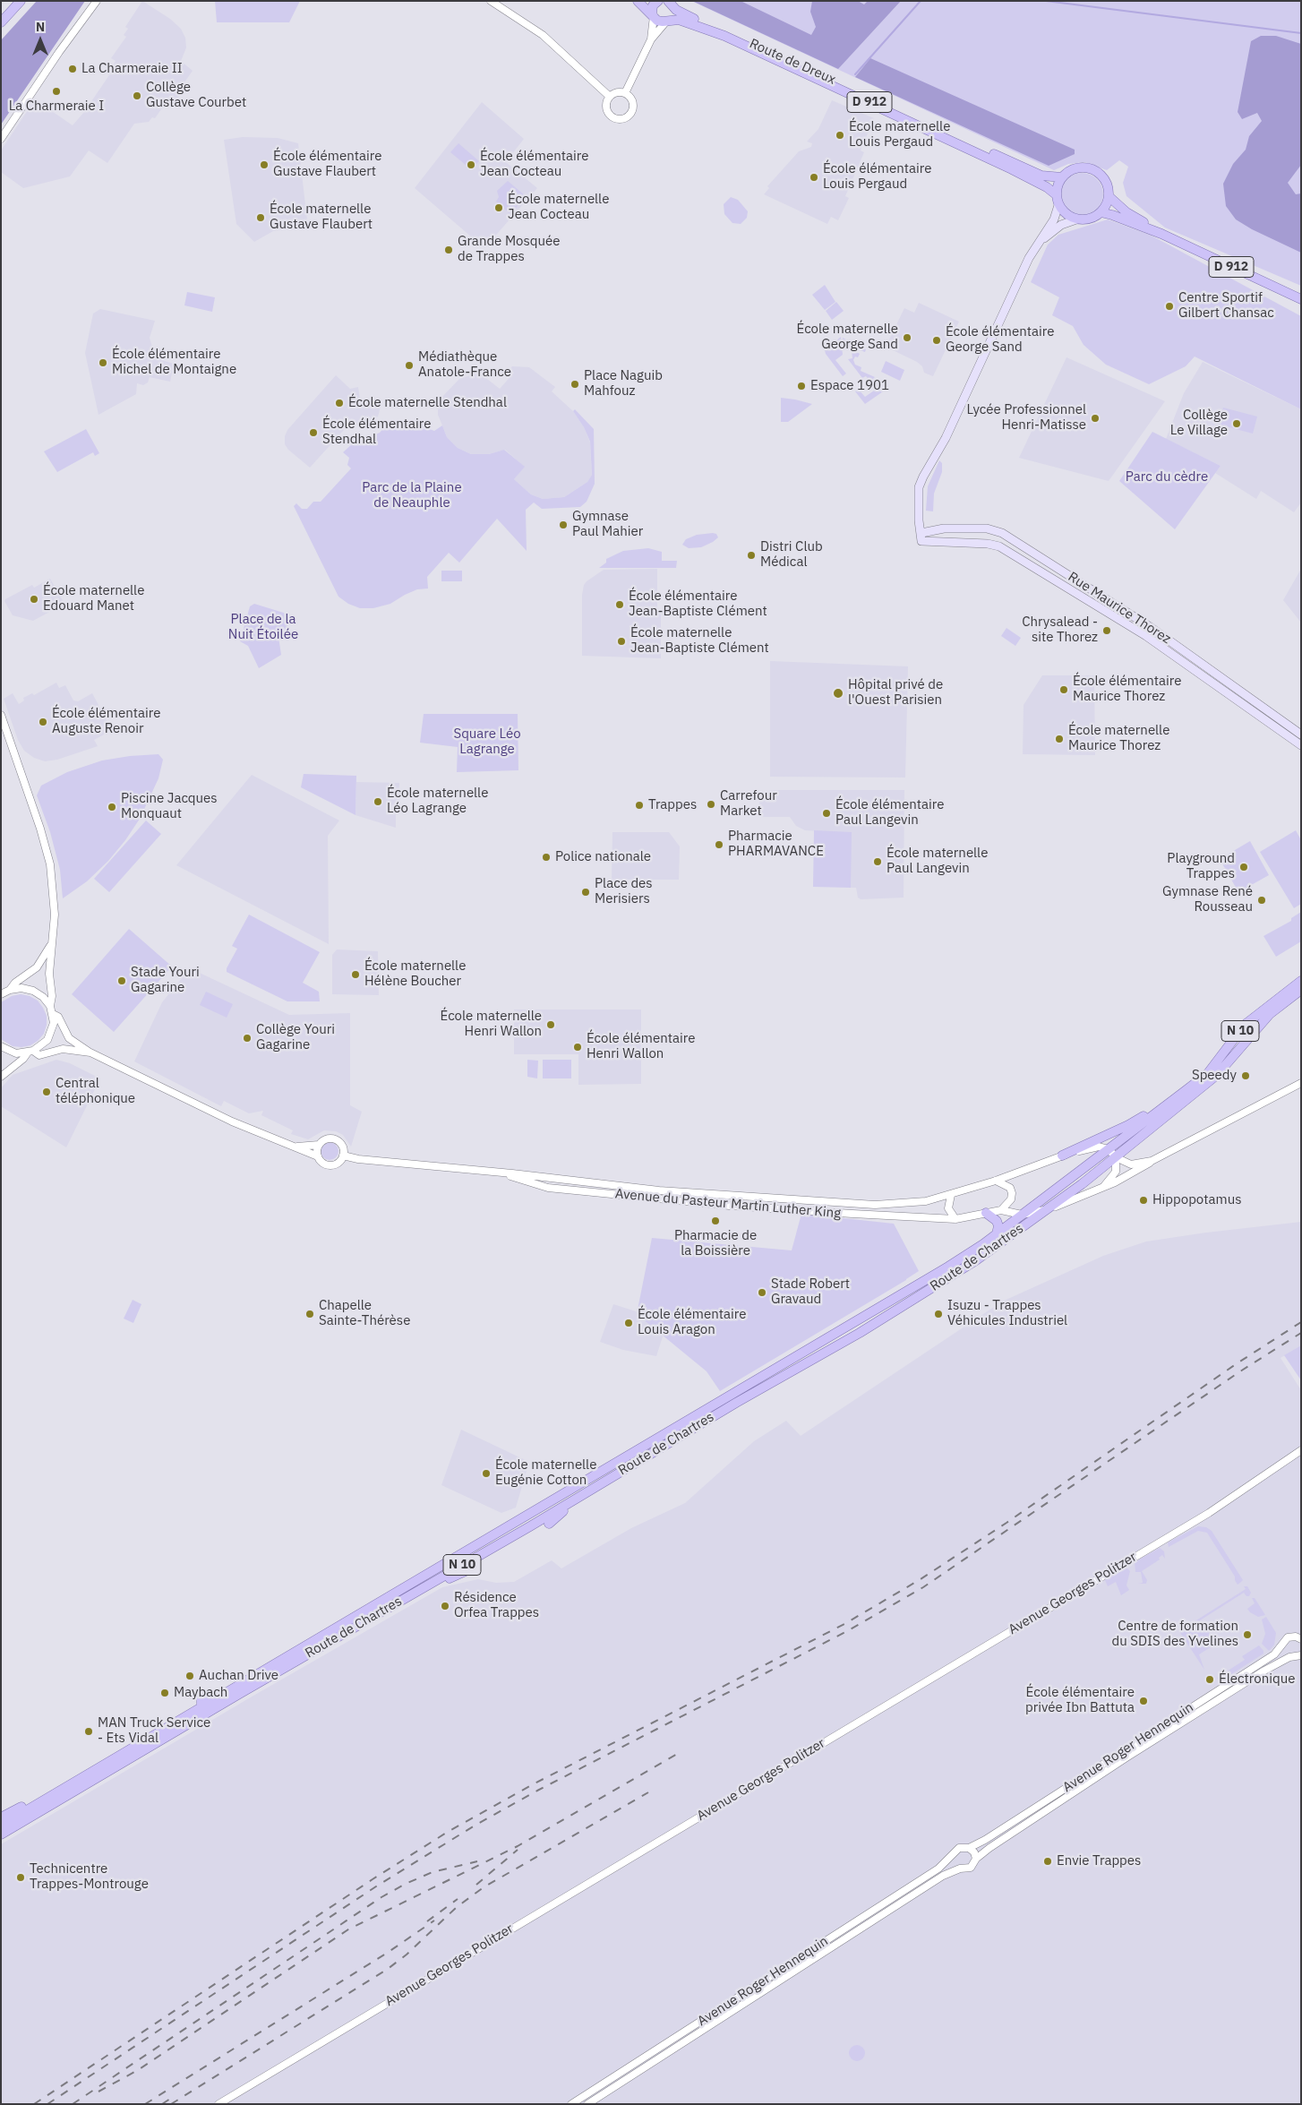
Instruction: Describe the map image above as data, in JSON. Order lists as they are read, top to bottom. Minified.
{"streets":{"main road":["Route de Dreux","D 912","Rue Maurice Thorez","N 10","Route de Chartres"],"street":["Avenue du Pasteur Martin Luther King","Avenue Georges Politzer","Avenue Roger Hennequin"]},"crossings":[["Route de Dreux","D 912"],["Avenue du Pasteur Martin Luther King","Route de Chartres"]],"parks":["Parc du cèdre","Parc de la Plaine de Neauphle","Place de la Nuit Étoilée","Square Léo Lagrange"],"places":["La Charmeraie II","La Charmeraie I","Collège Gustave Courbet","École maternelle Louis Pergaud","École élémentaire Gustave Flaubert","École élémentaire Jean Cocteau","École élémentaire Louis Pergaud","École maternelle Jean Cocteau","École maternelle Gustave Flaubert","Grande Mosquée de Trappes","Centre Sportif Gilbert Chansac","École maternelle George Sand","École élémentaire George Sand","École élémentaire Michel de Montaigne","Médiathèque Anatole-France","Place Naguib Mahfouz","Espace 1901","École maternelle Stendhal","Lycée Professionnel Henri-Matisse","Collège Le Village","École élémentaire Stendhal","Gymnase Paul Mahier","Distri Club Médical","École maternelle Edouard Manet","École élémentaire Jean-Baptiste Clément","Chrysalead - site Thorez","École maternelle Jean-Baptiste Clément","École élémentaire Maurice Thorez","Hôpital privé de l'Ouest Parisien","École élémentaire Auguste Renoir","École maternelle Maurice Thorez","École maternelle Léo Lagrange","Carrefour Market","Trappes","Piscine Jacques Monquaut","École élémentaire Paul Langevin","Pharmacie PHARMAVANCE","Police nationale","École maternelle Paul Langevin","Playground Trappes","Place des Merisiers","Gymnase René Rousseau","École maternelle Hélène Boucher","Stade Youri Gagarine","École maternelle Henri Wallon","Collège Youri Gagarine","École élémentaire Henri Wallon","Speedy","Central téléphonique","Hippopotamus","Pharmacie de la Boissière","Stade Robert Gravaud","Chapelle Sainte-Thérèse","Isuzu - Trappes Véhicules Industriel","École élémentaire Louis Aragon","École maternelle Eugénie Cotton","Résidence Orfea Trappes","Centre de formation du SDIS des Yvelines","Auchan Drive","Électronique","Maybach","École élémentaire privée Ibn Battuta","MAN Truck Service - Ets Vidal","Envie Trappes","Technicentre Trappes-Montrouge"],"north":"top"}
